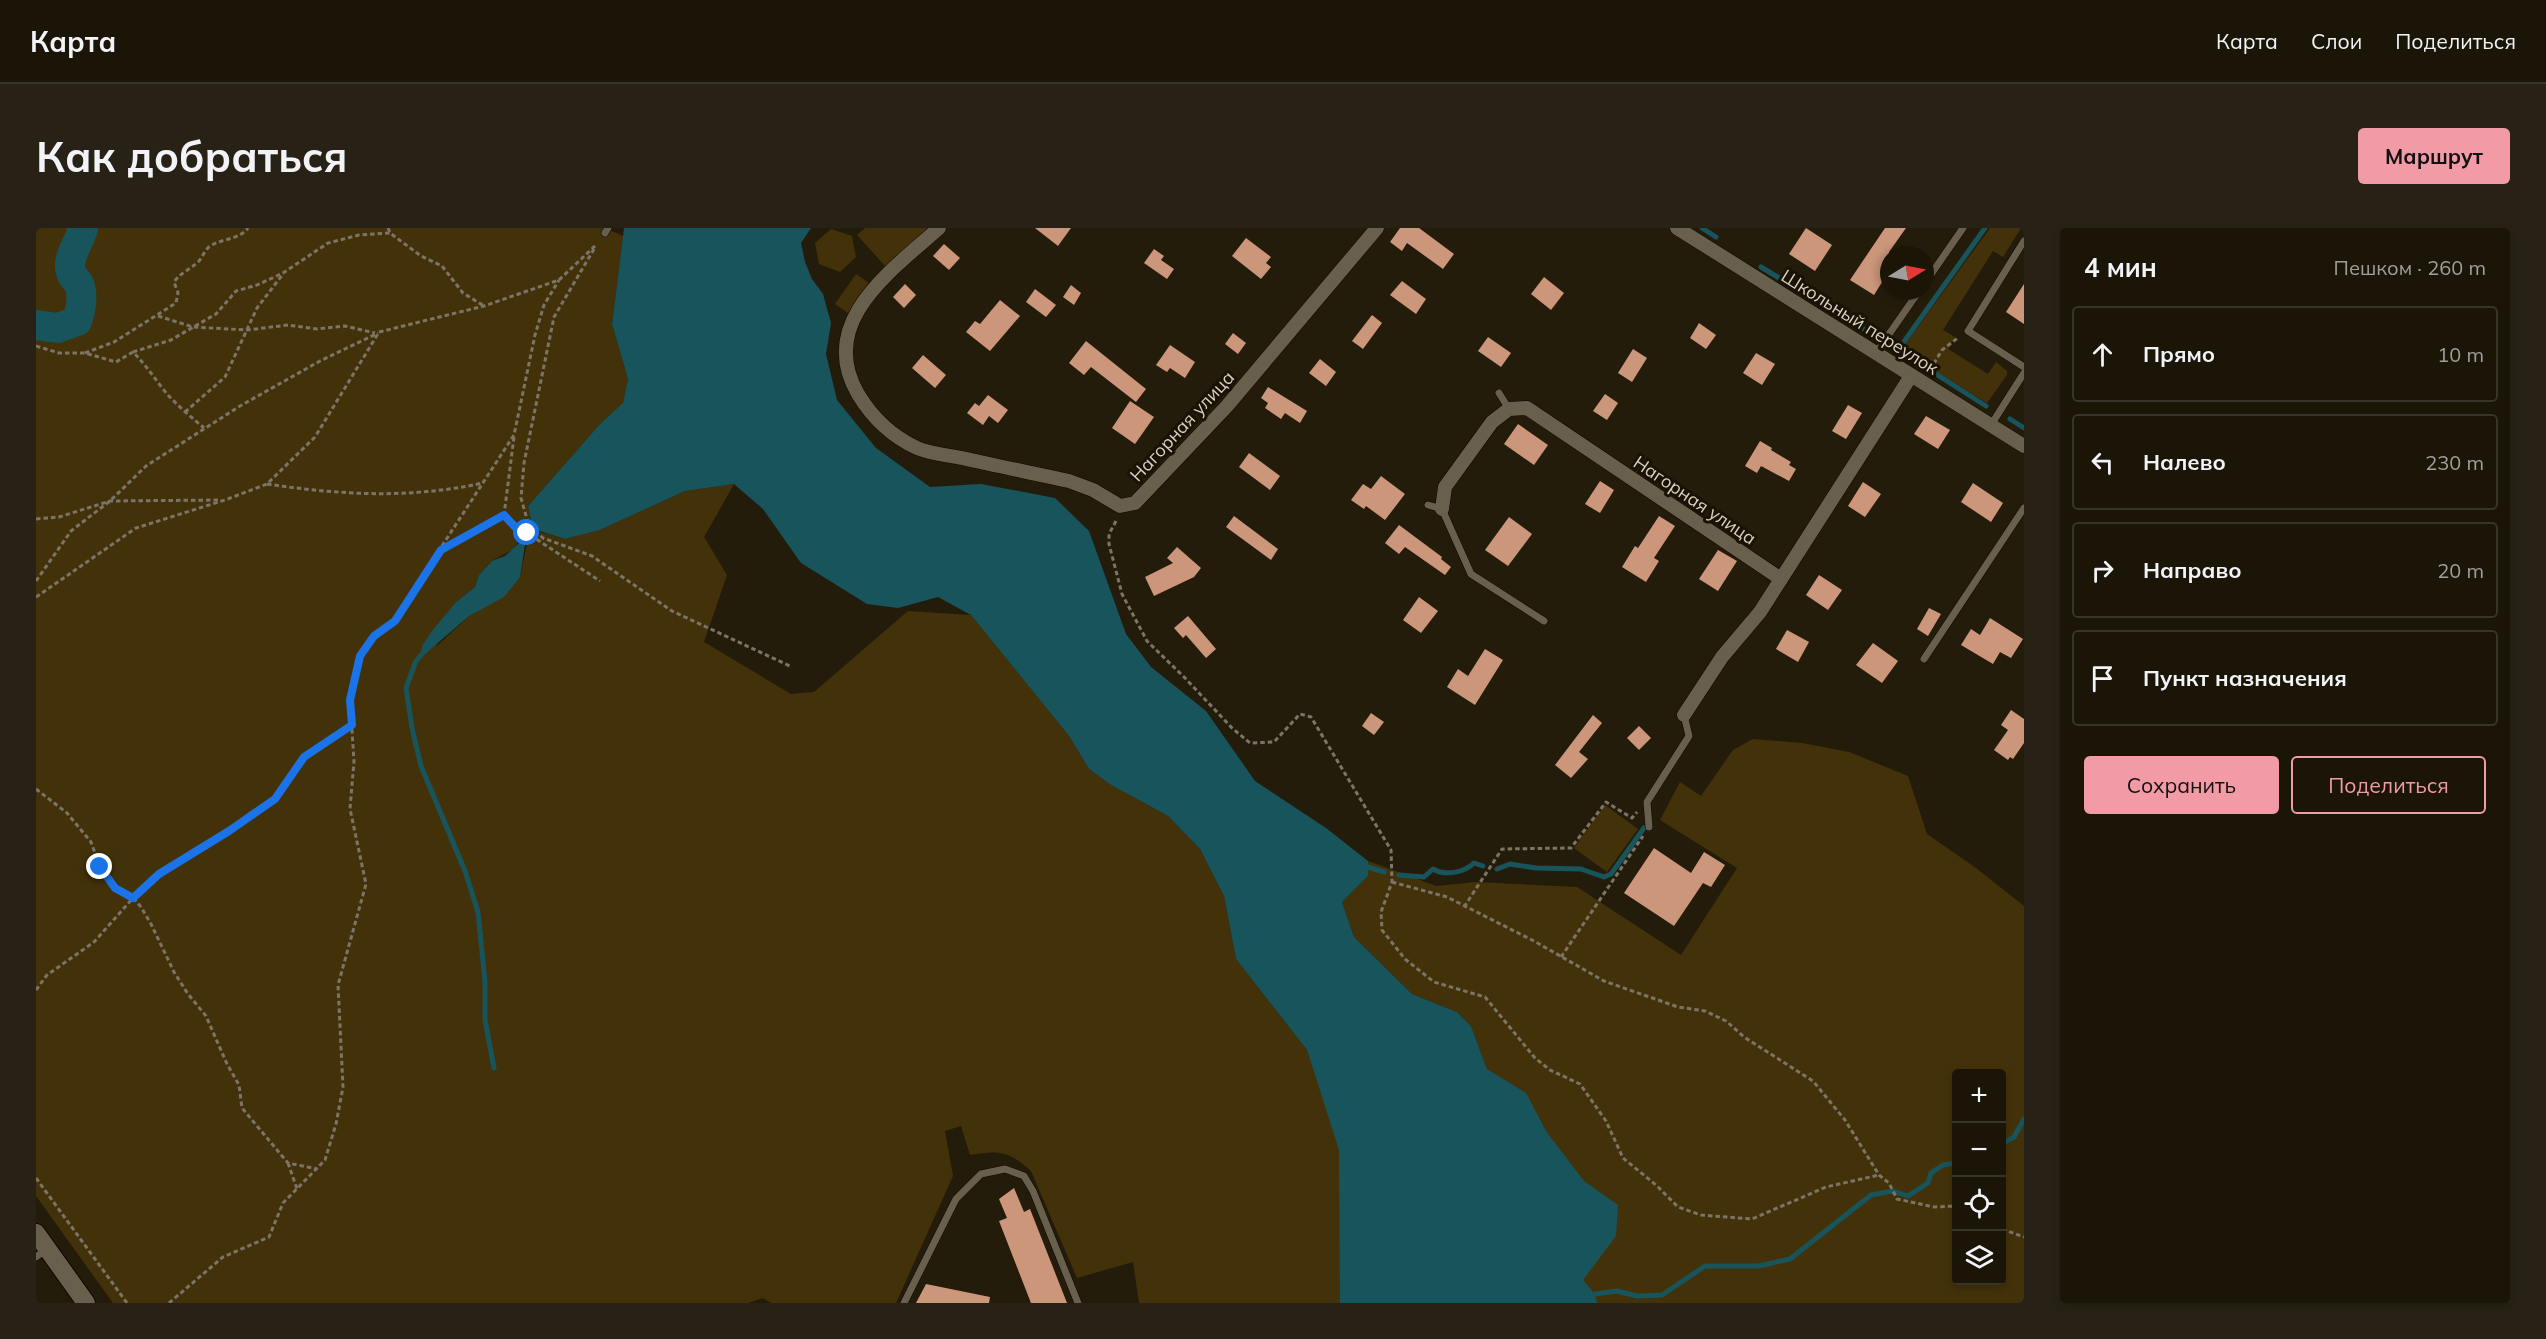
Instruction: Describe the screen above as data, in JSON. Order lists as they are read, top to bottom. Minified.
{"streets":{"street":["Школьный переулок","Нагорная улица"]},"north":"right","page":{"header":"Карта","nav":["Карта","Слои","Поделиться"],"buttons":["Маршрут",["Сохранить","Поделиться"]],"title":"Как добраться","heading":["4 мин","Пешком · 260 m"],"list":[["Прямо","10 m"],["Налево","230 m"],["Направо","20 m"],"Пункт назначения"],"map_buttons":["+","−"]}}
